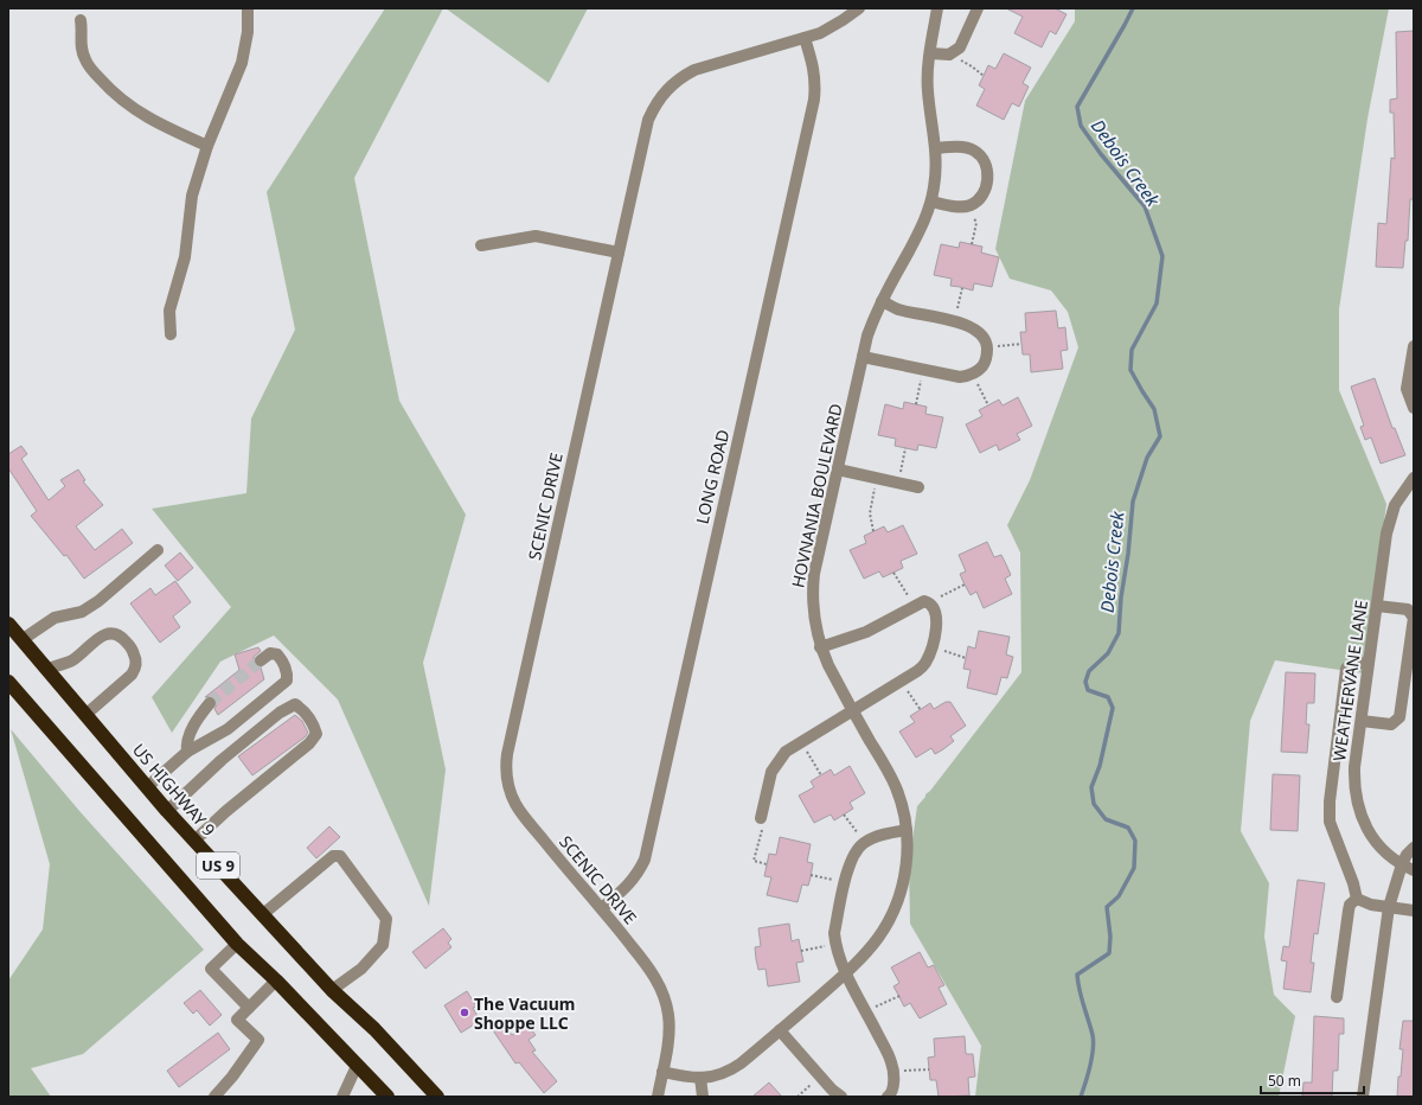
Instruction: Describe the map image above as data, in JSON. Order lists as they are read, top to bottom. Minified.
{"streets":{"highway":["US HIGHWAY 9","US 9"],"street":["LONG ROAD","HOVNANIA BOULEVARD","SCENIC DRIVE","WEATHERVANE LANE"]},"crossings":[["LONG ROAD","SCENIC DRIVE"],["HOVNANIA BOULEVARD","SCENIC DRIVE"]],"water":["Debois Creek"],"places":["The Vacuum Shoppe LLC"],"scale_bar":"50 m"}
